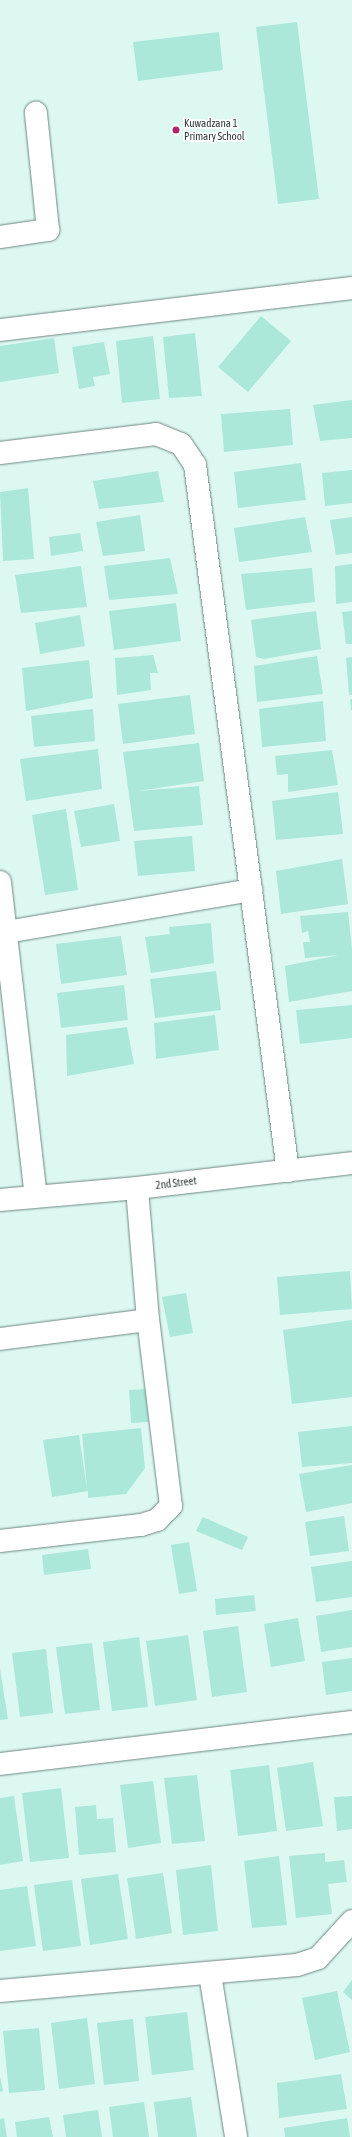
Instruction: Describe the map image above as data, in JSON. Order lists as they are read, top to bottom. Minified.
{"streets":{"street":["2nd Street"]},"places":["Kuwadzana 1 Primary School"]}
